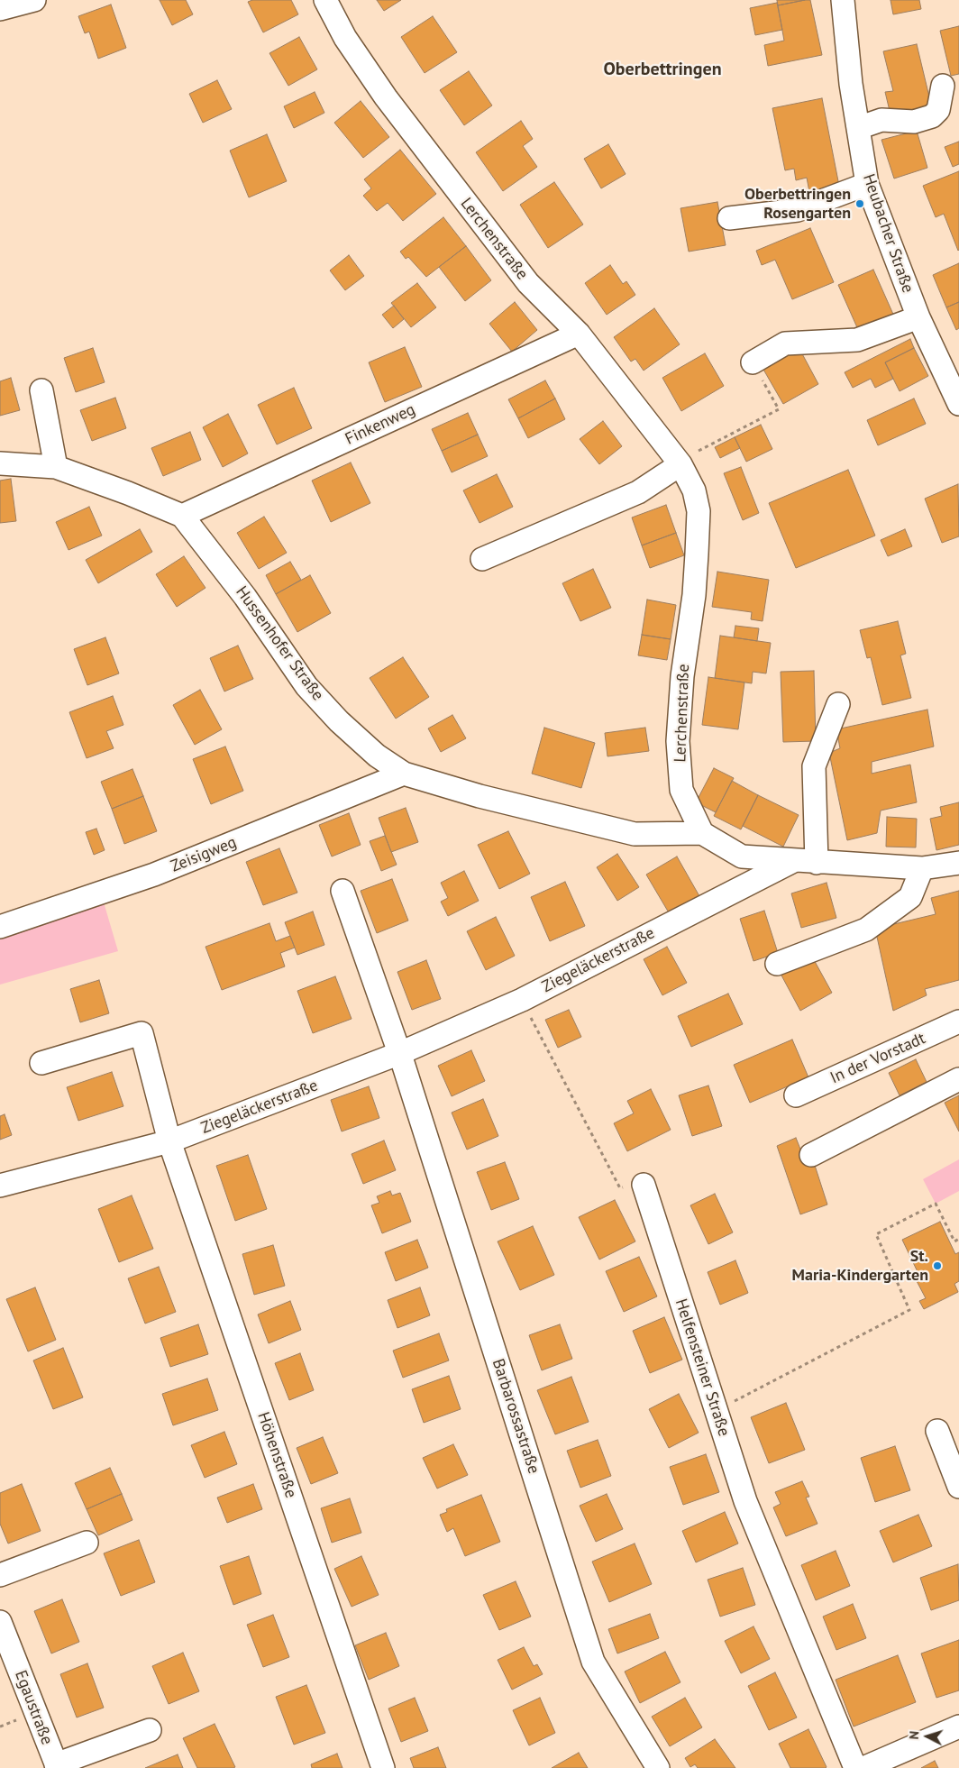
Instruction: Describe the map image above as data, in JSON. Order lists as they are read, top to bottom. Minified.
{"streets":{"street":["Heubacher Straße","Lerchenstraße","Finkenweg","Hussenhofer Straße","Zeisigweg","Ziegeläckerstraße","In der Vorstadt","Helfensteiner Straße","Barbarossastraße","Höhenstraße","Egaustraße"]},"crossings":[["Lerchenstraße","Finkenweg"],["Lerchenstraße","Hussenhofer Straße"],["Finkenweg","Hussenhofer Straße"],["Hussenhofer Straße","Zeisigweg"],["Ziegeläckerstraße","Barbarossastraße"],["Ziegeläckerstraße","Höhenstraße"]],"districts":["Oberbettringen"],"places":["Oberbettringen Rosengarten","St. Maria-Kindergarten"],"north":"left"}
